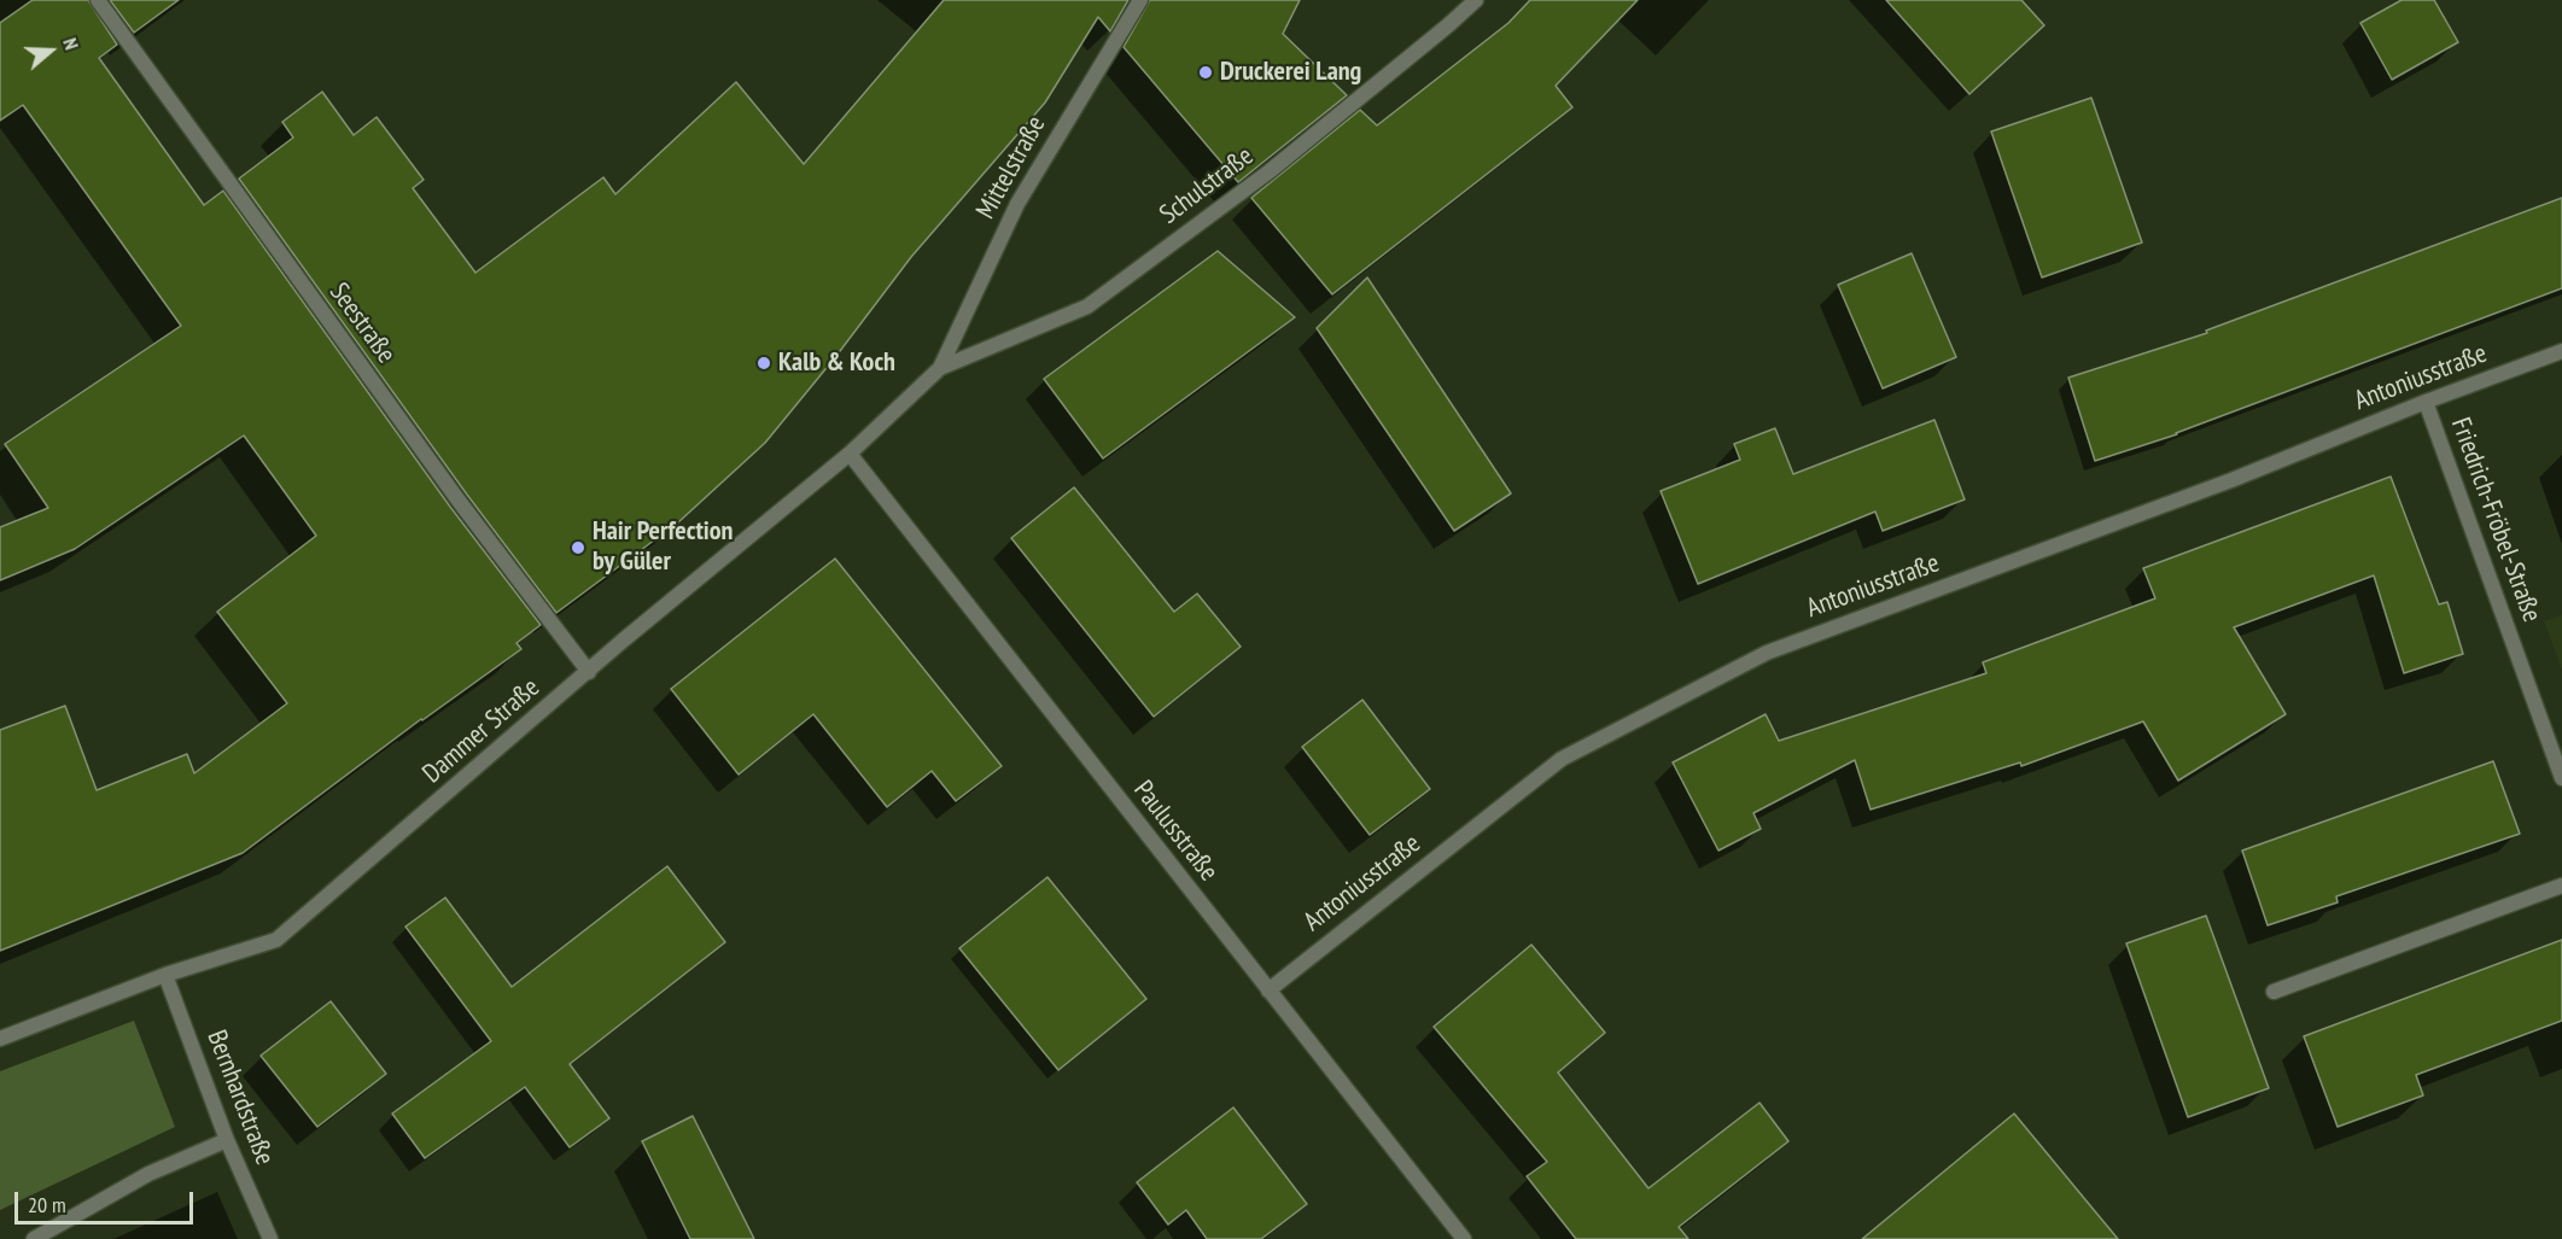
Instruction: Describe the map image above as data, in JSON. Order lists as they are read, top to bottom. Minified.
{"streets":{"street":["Mittelstraße","Schulstraße","Seestraße","Antoniusstraße","Friedrich-Fröbel-Straße","Dammer Straße","Paulusstraße","Bernhardstraße"]},"crossings":[["Mittelstraße","Schulstraße"],["Mittelstraße","Dammer Straße"],["Schulstraße","Dammer Straße"],["Seestraße","Dammer Straße"],["Antoniusstraße","Friedrich-Fröbel-Straße"],["Antoniusstraße","Paulusstraße"],["Dammer Straße","Paulusstraße"],["Dammer Straße","Bernhardstraße"]],"places":["Druckerei Lang","Kalb & Koch","Hair Perfection by Güler"],"scale_bar":"20 m","north":"right"}
